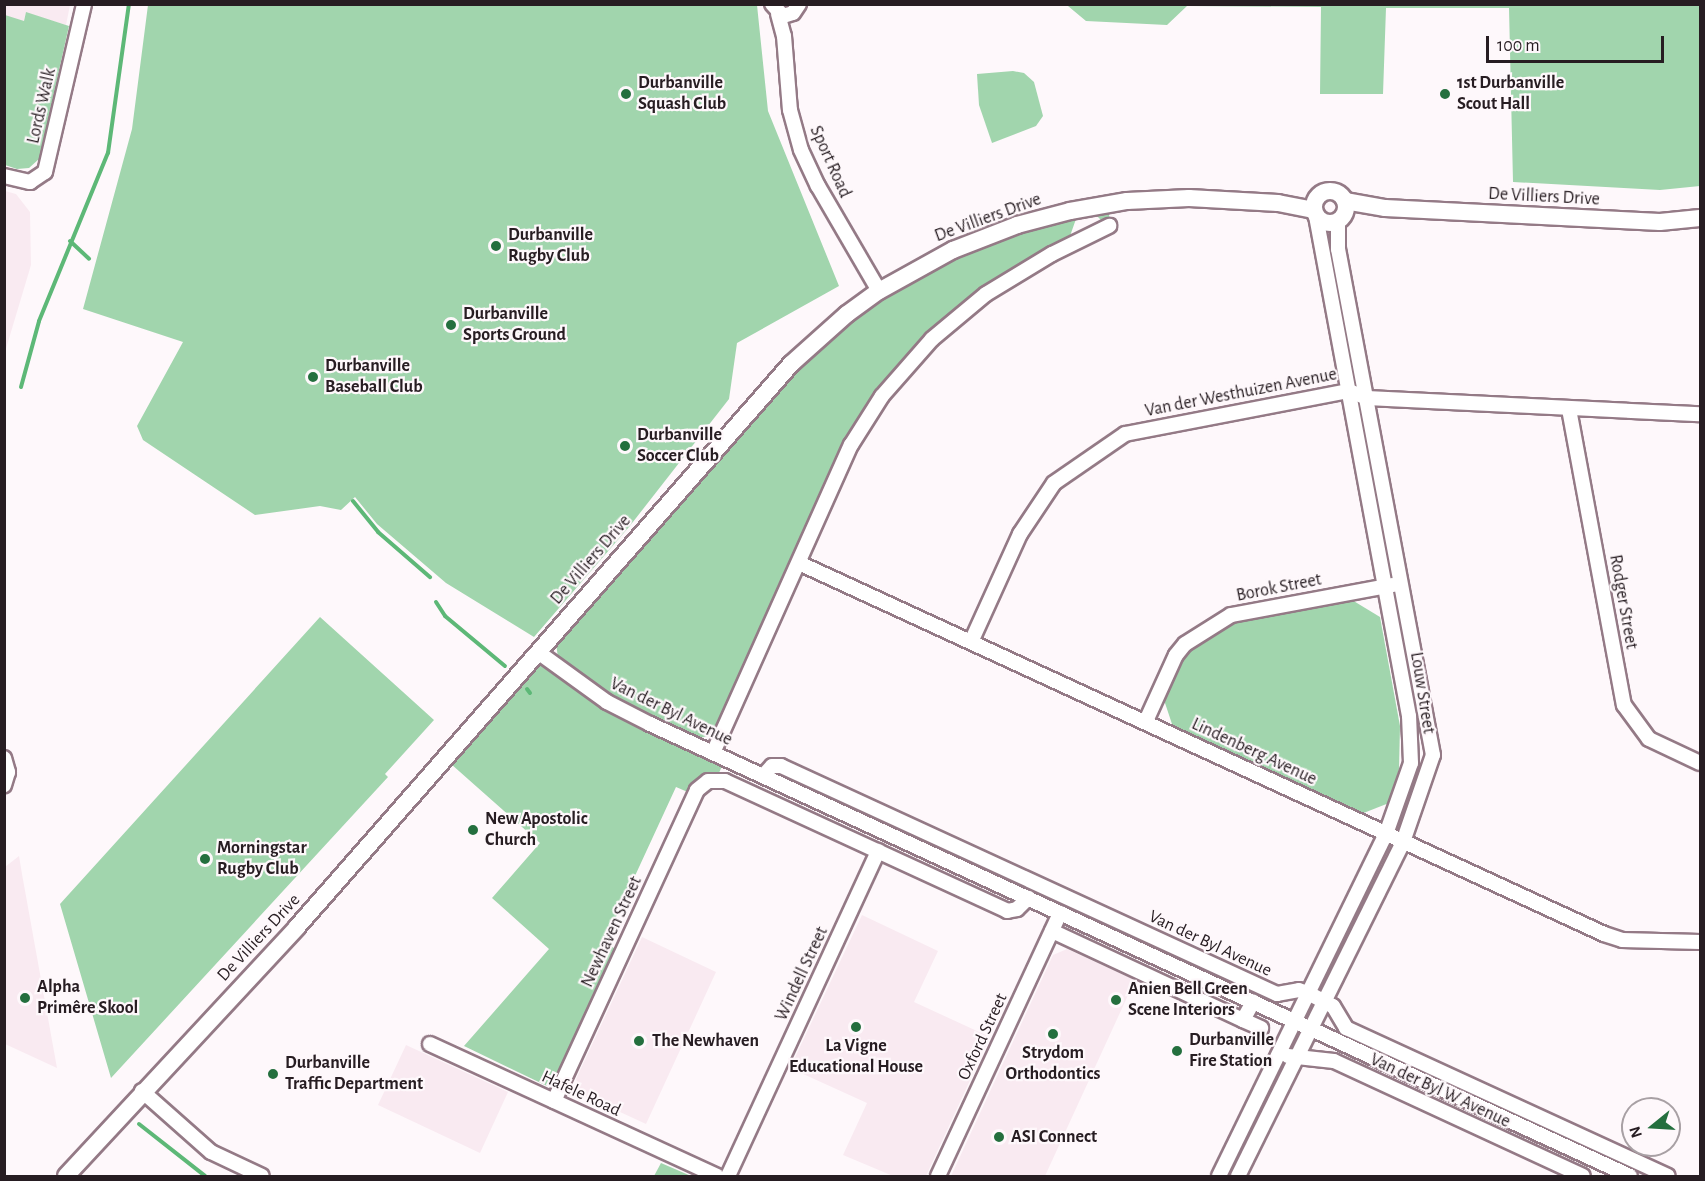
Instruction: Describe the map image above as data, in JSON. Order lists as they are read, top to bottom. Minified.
{"streets":{"street":["Lords Walk","Sport Road","De Villiers Drive","Van der Westhuizen Avenue","Borok Street","Rodger Street","Louw Street","Van der Byl Avenue","Lindenberg Avenue","Newhaven Street","Windell Street","Oxford Street","Van der Byl W Avenue","Hafele Road"]},"crossings":[["Sport Road","De Villiers Drive"],["De Villiers Drive","Louw Street"],["De Villiers Drive","Van der Byl Avenue"],["Van der Westhuizen Avenue","Rodger Street"],["Van der Westhuizen Avenue","Louw Street"],["Van der Westhuizen Avenue","Lindenberg Avenue"],["Borok Street","Louw Street"],["Borok Street","Lindenberg Avenue"],["Louw Street","Van der Byl Avenue"],["Louw Street","Lindenberg Avenue"],["Louw Street","Van der Byl W Avenue"],["Van der Byl Avenue","Oxford Street"],["Newhaven Street","Windell Street"],["Newhaven Street","Hafele Road"]],"places":["Durbanville Squash Club","1st Durbanville Scout Hall","Durbanville Rugby Club","Durbanville Sports Ground","Durbanville Baseball Club","Durbanville Soccer Club","New Apostolic Church","Morningstar Rugby Club","Alpha Primêre Skool","Anien Bell Green Scene Interiors","La Vigne Educational House","Strydom Orthodontics","The Newhaven","Durbanville Fire Station","Durbanville Traffic Department","ASI Connect"],"scale_bar":"100 m","north":"left"}
